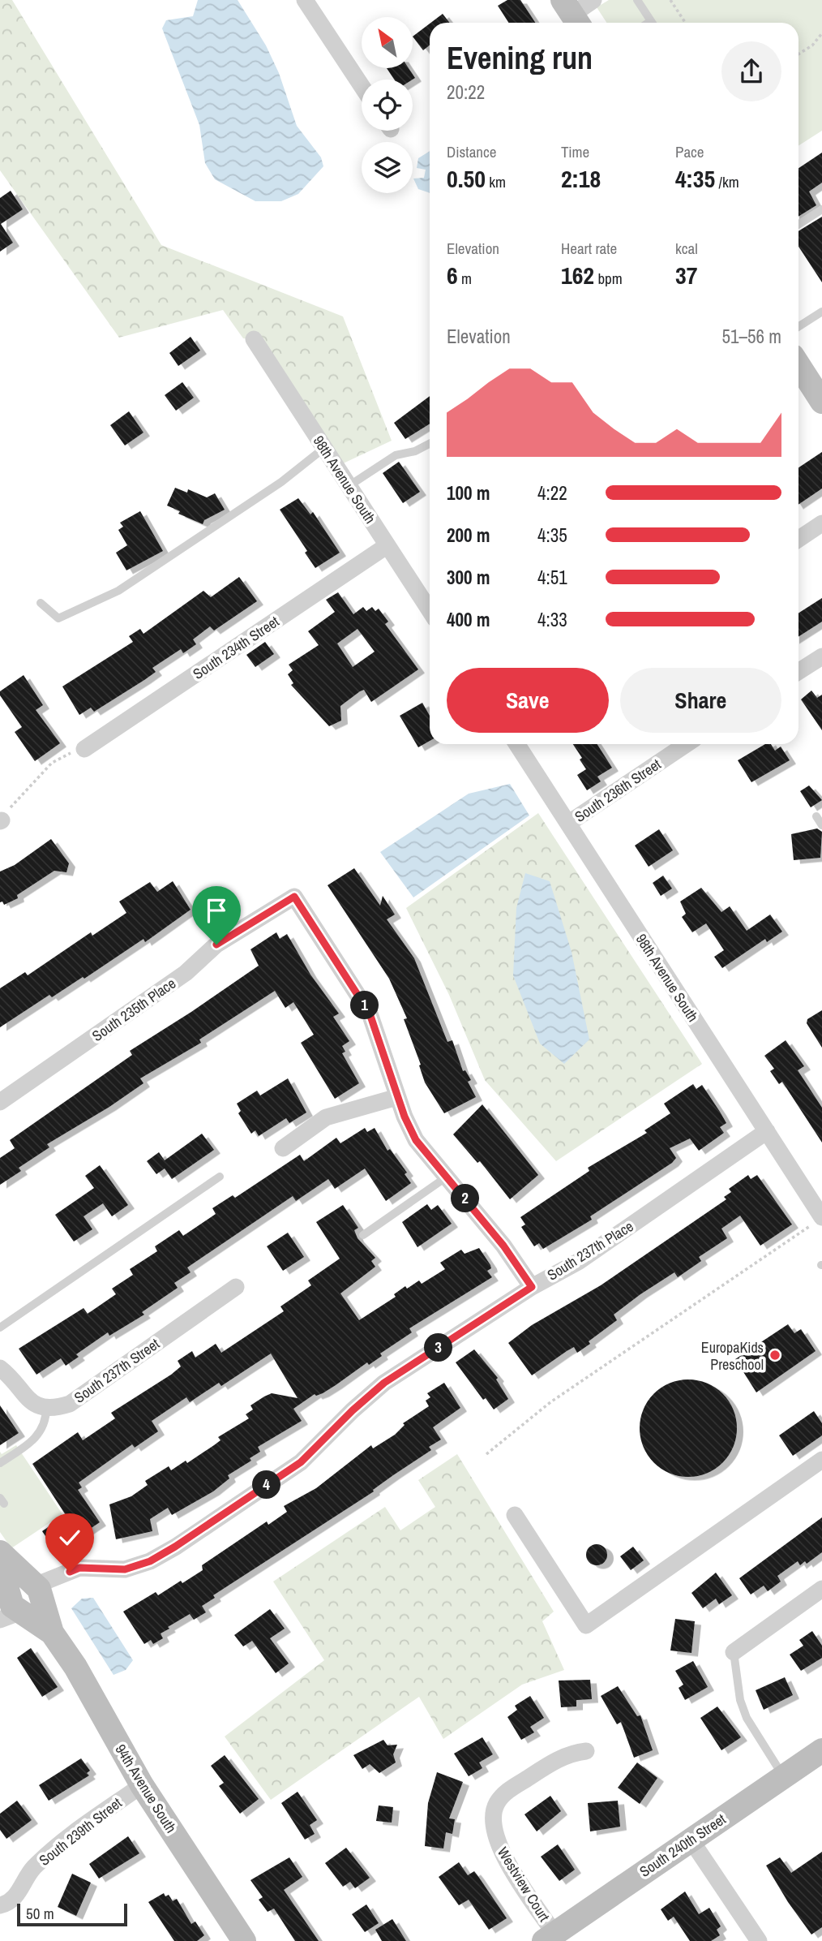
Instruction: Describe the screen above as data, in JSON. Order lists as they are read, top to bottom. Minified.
{"streets":{"street":["98th Avenue South","South 234th Street","South 236th Street","South 235th Place","South 237th Place","South 237th Street","94th Avenue South","South 239th Street","South 240th Street","Westview Court"]},"crossings":[["98th Avenue South","South 234th Street"],["98th Avenue South","South 236th Street"],["98th Avenue South","South 237th Place"],["South 237th Place","94th Avenue South"],["94th Avenue South","South 239th Street"],["South 240th Street","Westview Court"]],"places":["EuropaKids Preschool"],"scale_bar":"50 m","north":"top left","page":{"heading":["Evening run","20:22"],"stats":[["Distance","0.50 km"],["Time","2:18"],["Pace","4:35 /km"],["Elevation","6 m"],["Heart rate","162 bpm"],["kcal","37"]],"chart":["Elevation","51–56 m"],"list":[{"name":"100 m","note":"4:22"},{"name":"200 m","note":"4:35"},{"name":"300 m","note":"4:51"},{"name":"400 m","note":"4:33"}],"buttons":["Save","Share"],"pins":["1","2","3","4"],"scale":"50 m"}}
